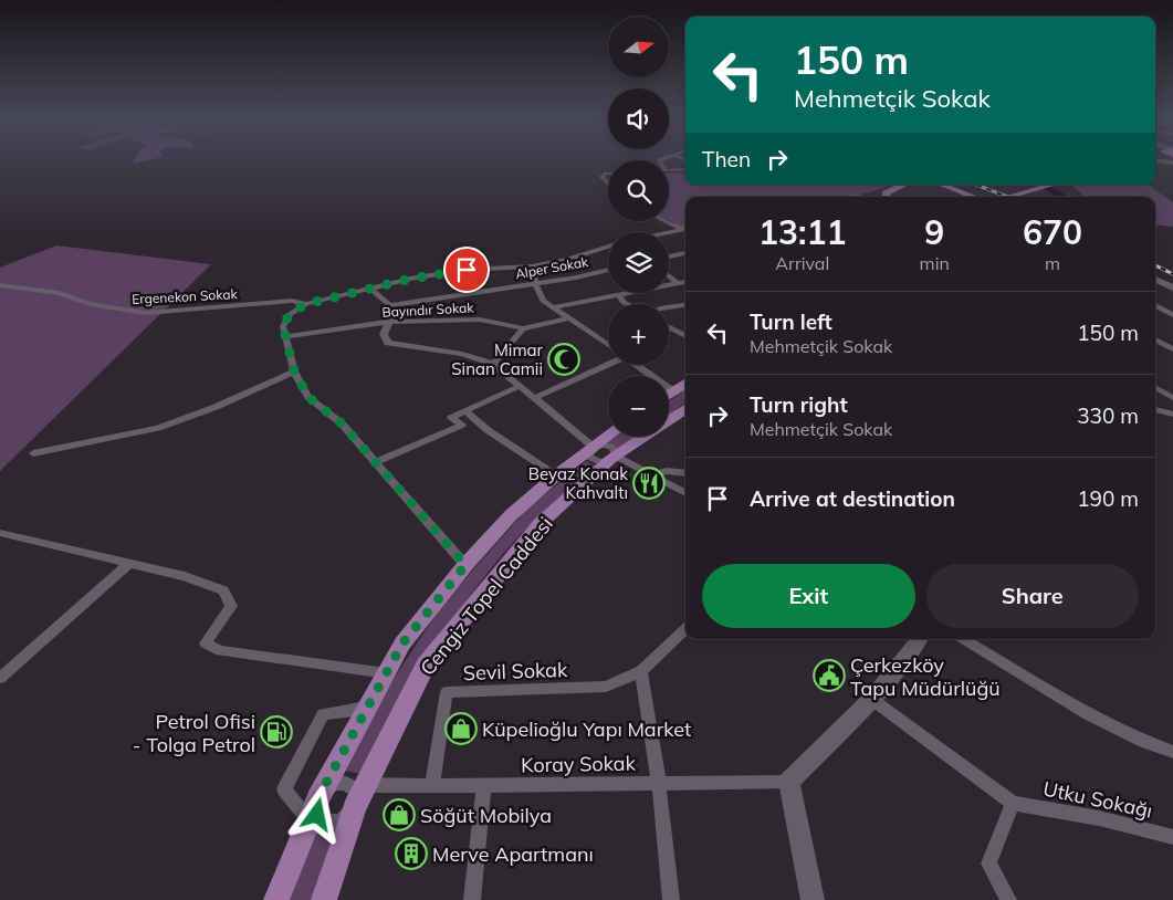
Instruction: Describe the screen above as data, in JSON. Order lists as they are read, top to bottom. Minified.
{"streets":{"main road":["Cengiz Topel Caddesi"],"street":["Alper Sokak","Ergenekon Sokak","Bayındır Sokak","Sevil Sokak","Koray Sokak","Utku Sokağı"]},"crossings":[["Cengiz Topel Caddesi","Koray Sokak"],["Sevil Sokak","Koray Sokak"]],"places":{"mosque":["Mimar Sinan Camii"],"restaurant":["Beyaz Konak Kahvaltı"],"public building":["Çerkezköy Tapu Müdürlüğü"],"shop":["Küpelioğlu Yapı Market","Söğüt Mobilya"],"fuel station":["Petrol Ofisi - Tolga Petrol"],"building":["Merve Apartmanı"]},"north":"right","page":{"map_buttons":["+","−"],"turn":["150 m","Mehmetçik Sokak"],"then":"Then","eta":["13:11","Arrival","9","min","670","m"],"list":[{"name":"Turn left","note":"Mehmetçik Sokak","value":"150 m"},{"name":"Turn right","note":"Mehmetçik Sokak","value":"330 m"},{"name":"Arrive at destination","value":"190 m"}],"buttons":["Exit","Share"]}}
